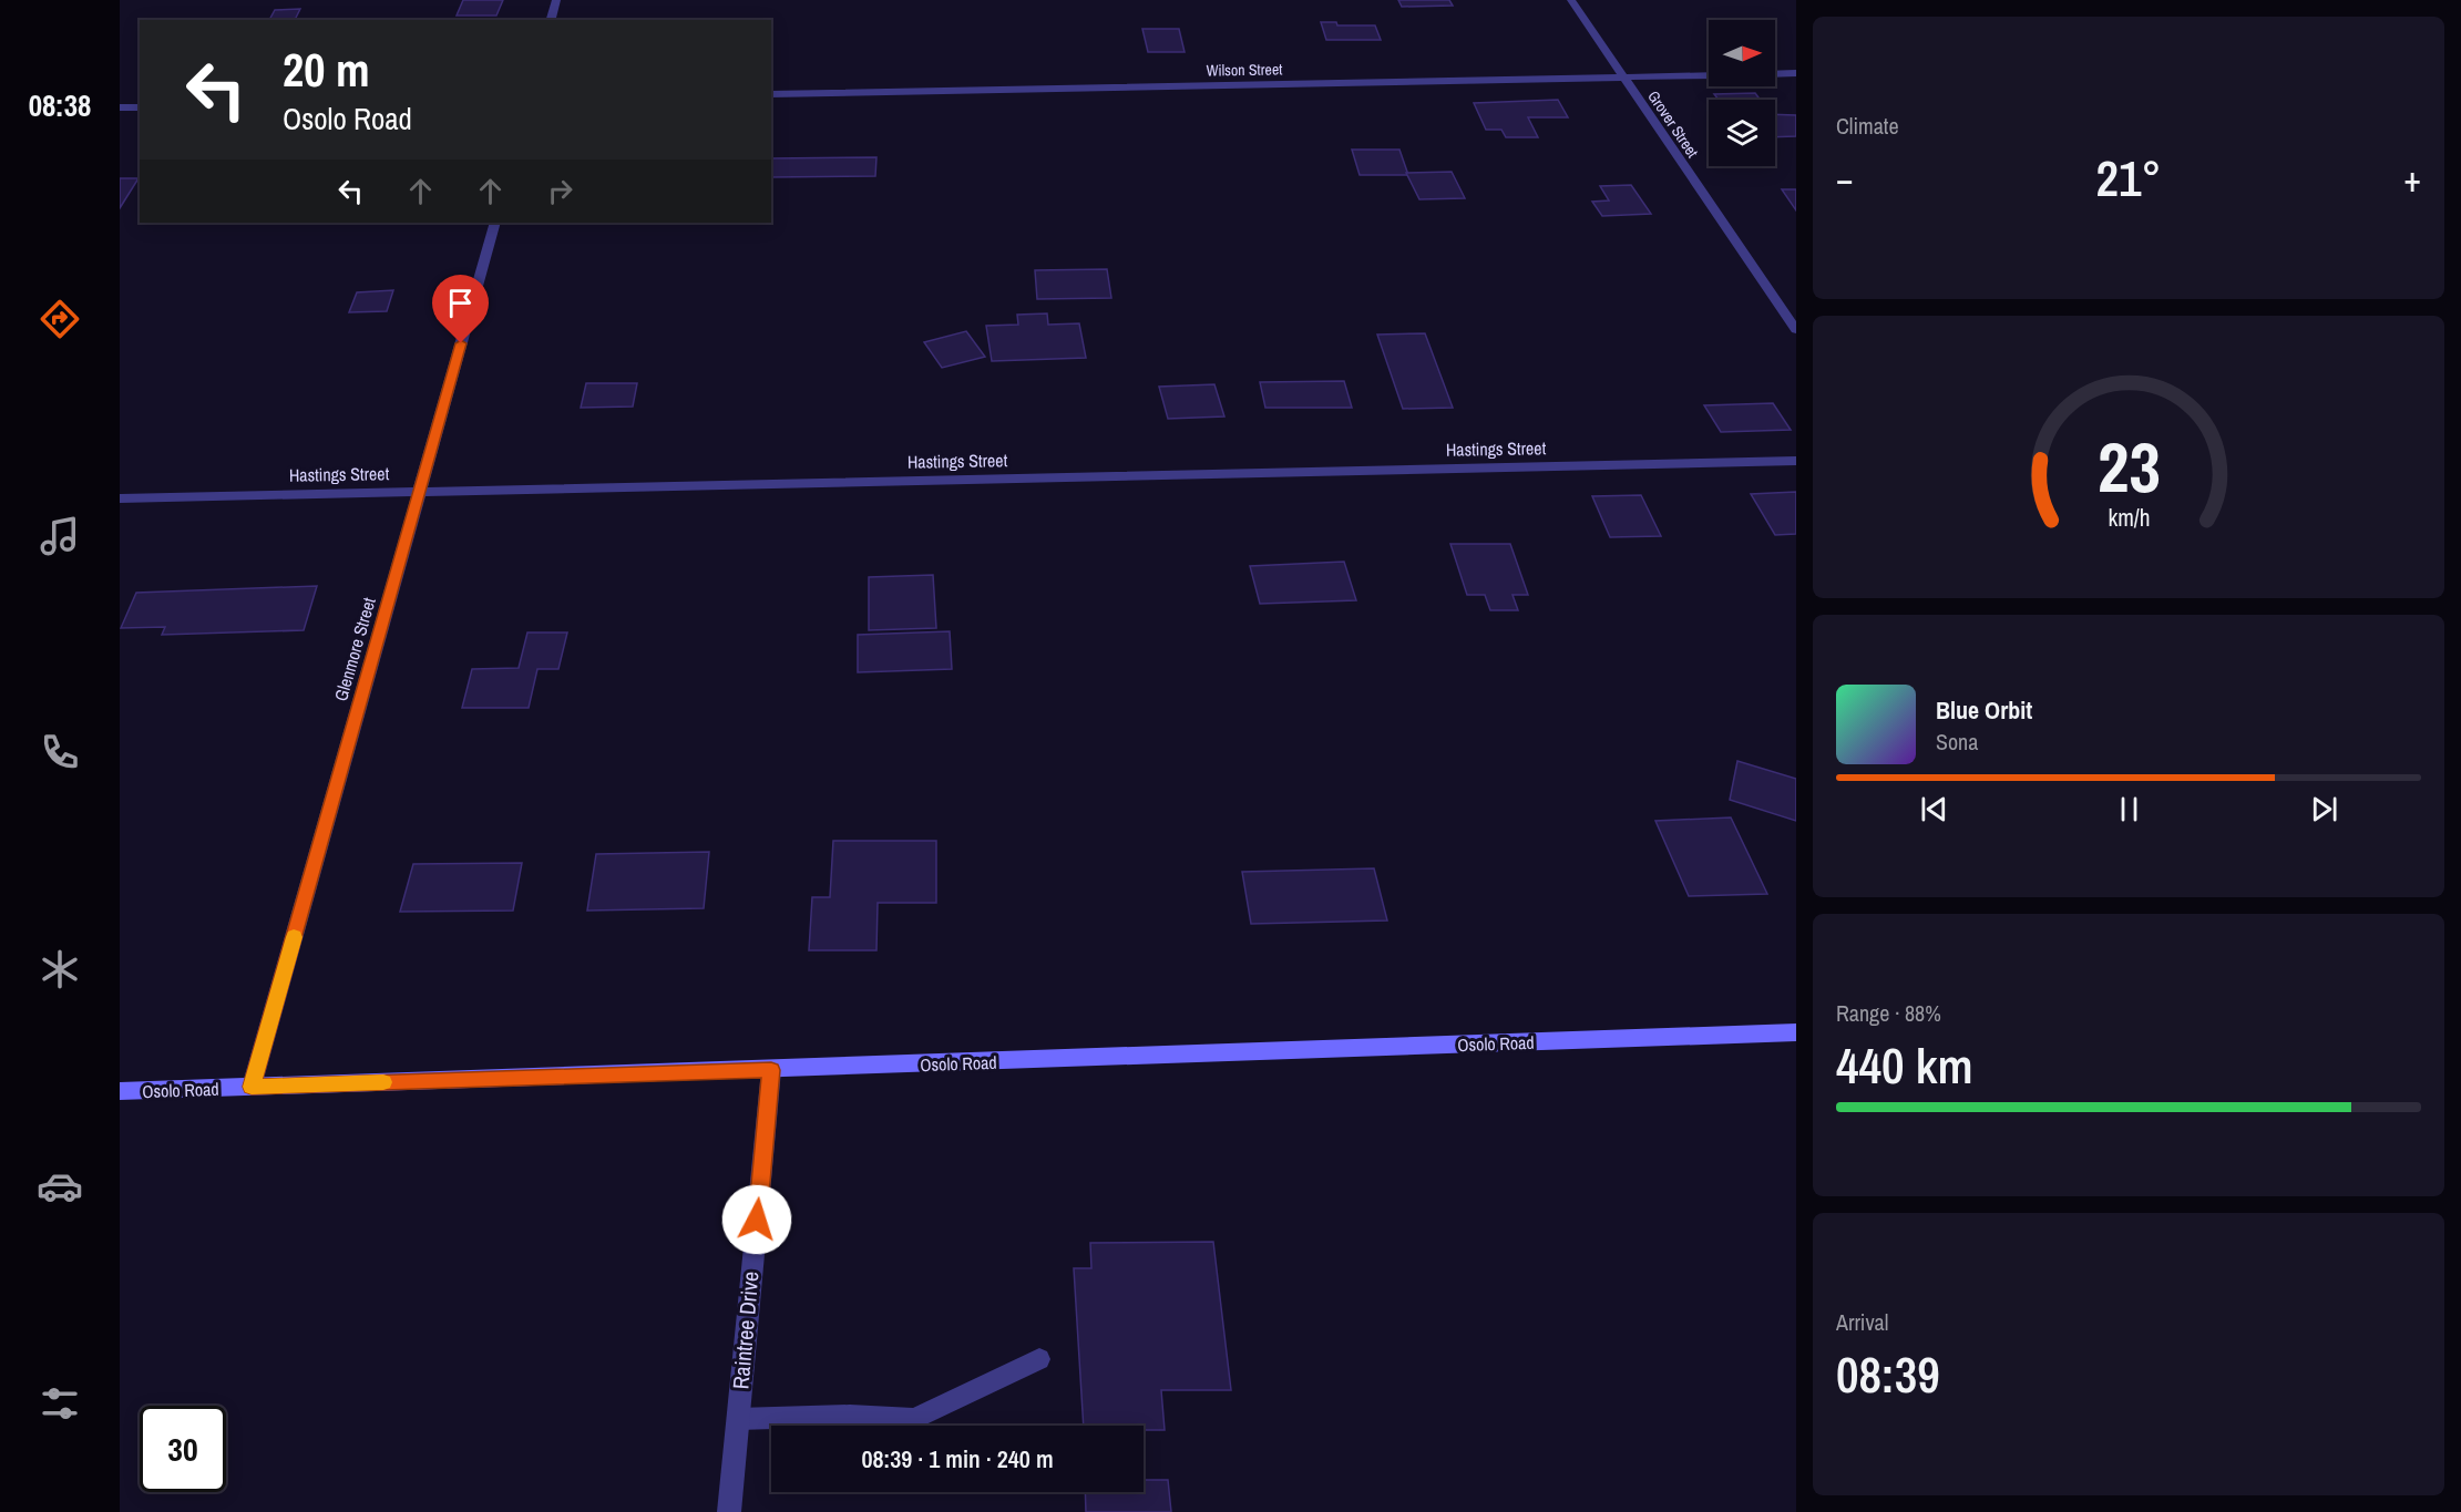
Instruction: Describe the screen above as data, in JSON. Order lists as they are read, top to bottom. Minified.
{"streets":{"street":["Wilson Street","Grover Street","Hastings Street","Glenmore Street","Osolo Road","Raintree Drive"]},"crossings":[["Wilson Street","Grover Street"],["Hastings Street","Glenmore Street"],["Glenmore Street","Osolo Road"],["Osolo Road","Raintree Drive"]],"north":"right","page":{"tabs":"08:38","tile":["Climate",["Range · 88%","440 km"],["Arrival","08:39"]],"turn":["20 m","Osolo Road"],"heat":["−","21°","+"],"song":["Blue Orbit","Sona"],"limit":"30","trip":"08:39 · 1 min · 240 m","gauge":["23","km/h"]}}
